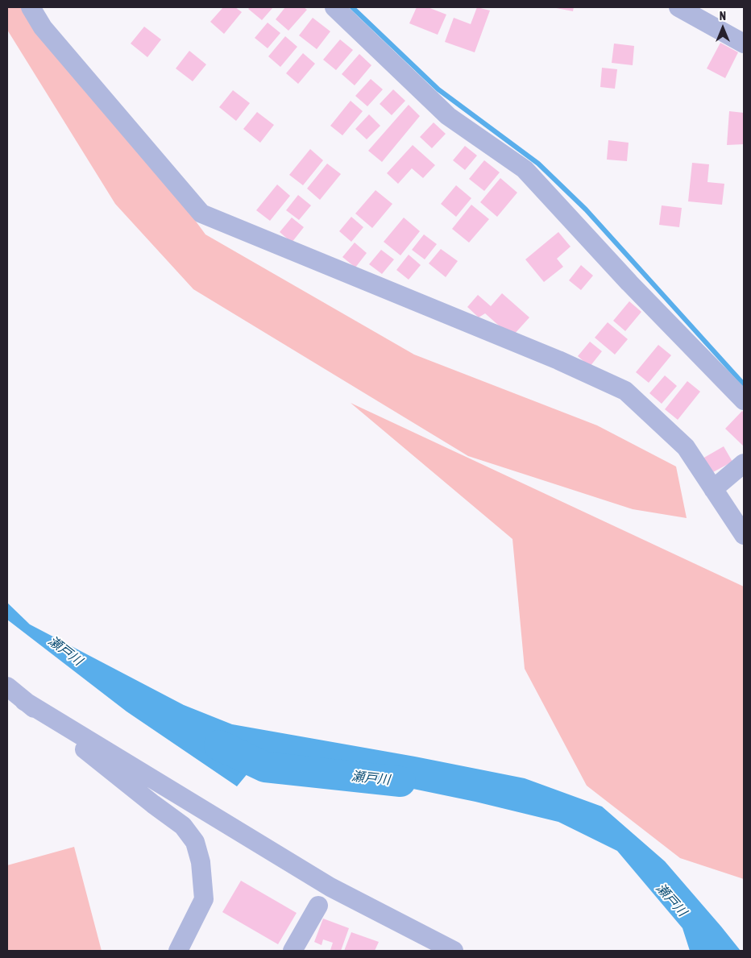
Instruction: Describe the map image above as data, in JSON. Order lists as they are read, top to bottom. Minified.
{"water":["瀬戸川"],"north":"top"}
